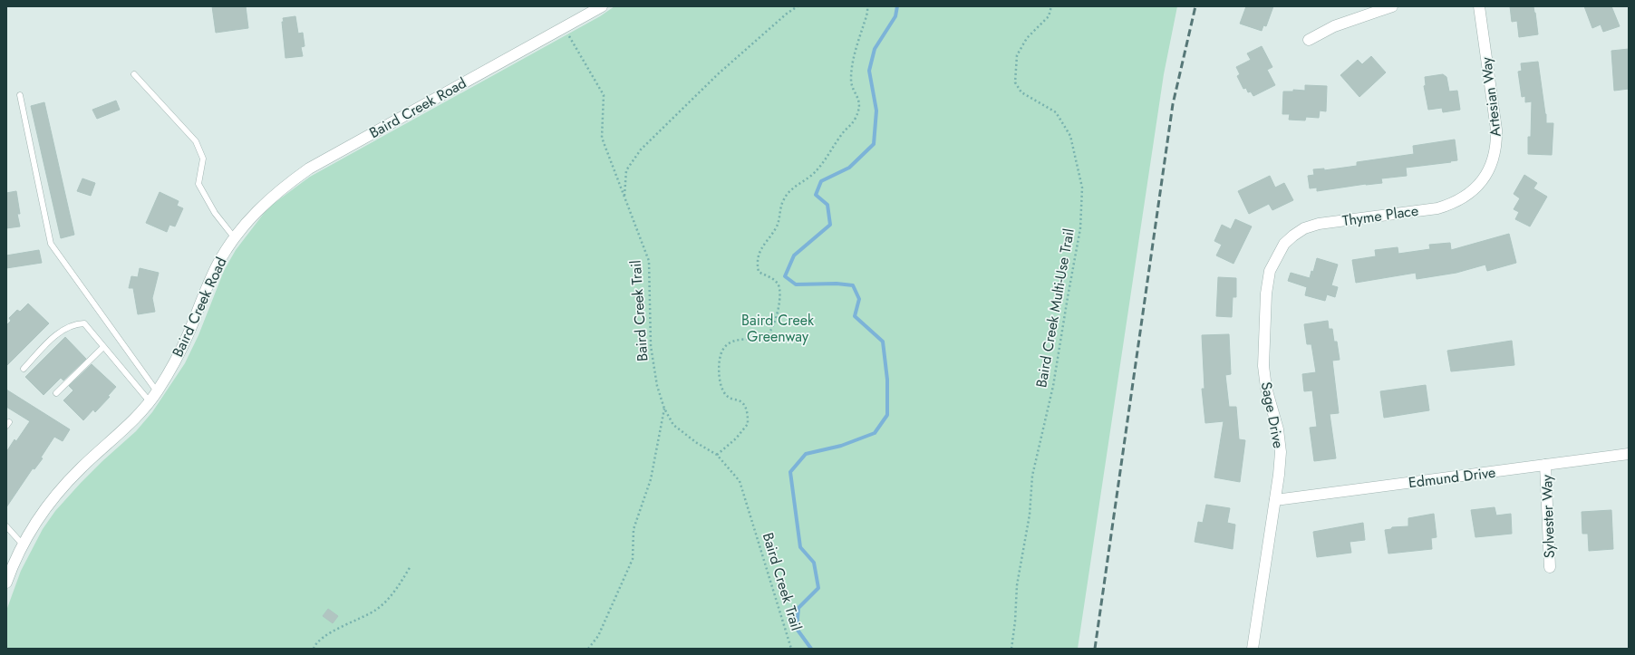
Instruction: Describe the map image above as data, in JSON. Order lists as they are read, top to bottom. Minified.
{"streets":{"street":["Artesian Way","Baird Creek Road","Thyme Place","Sage Drive","Edmund Drive","Sylvester Way"],"path":["Baird Creek Multi-Use Trail","Baird Creek Trail"]},"crossings":[["Artesian Way","Thyme Place"],["Thyme Place","Sage Drive"],["Sage Drive","Edmund Drive"],["Edmund Drive","Sylvester Way"]],"parks":["Baird Creek Greenway"]}
